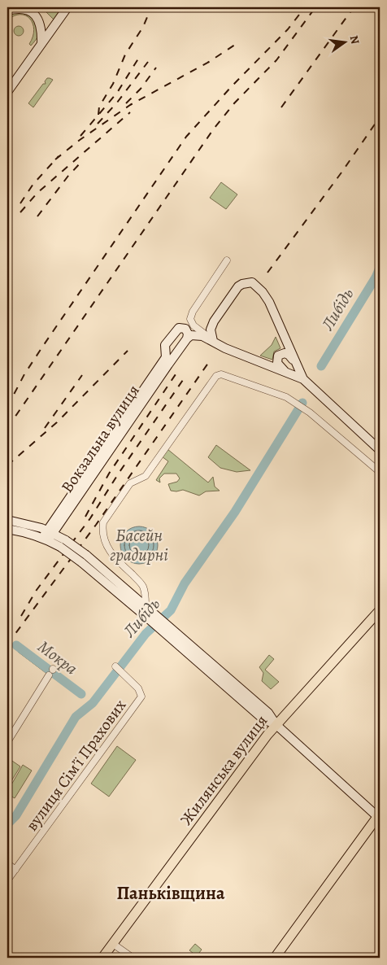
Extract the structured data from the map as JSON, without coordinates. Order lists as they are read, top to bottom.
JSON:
{
  "streets": {
    "main road": ["Вокзальна вулиця", "Жилянська вулиця"],
    "street": ["вулиця Сімʼї Прахових"]
  },
  "districts": ["Паньківщина"],
  "water": ["Либідь", "Басейн градирні", "Мокра"],
  "north": "right"
}
